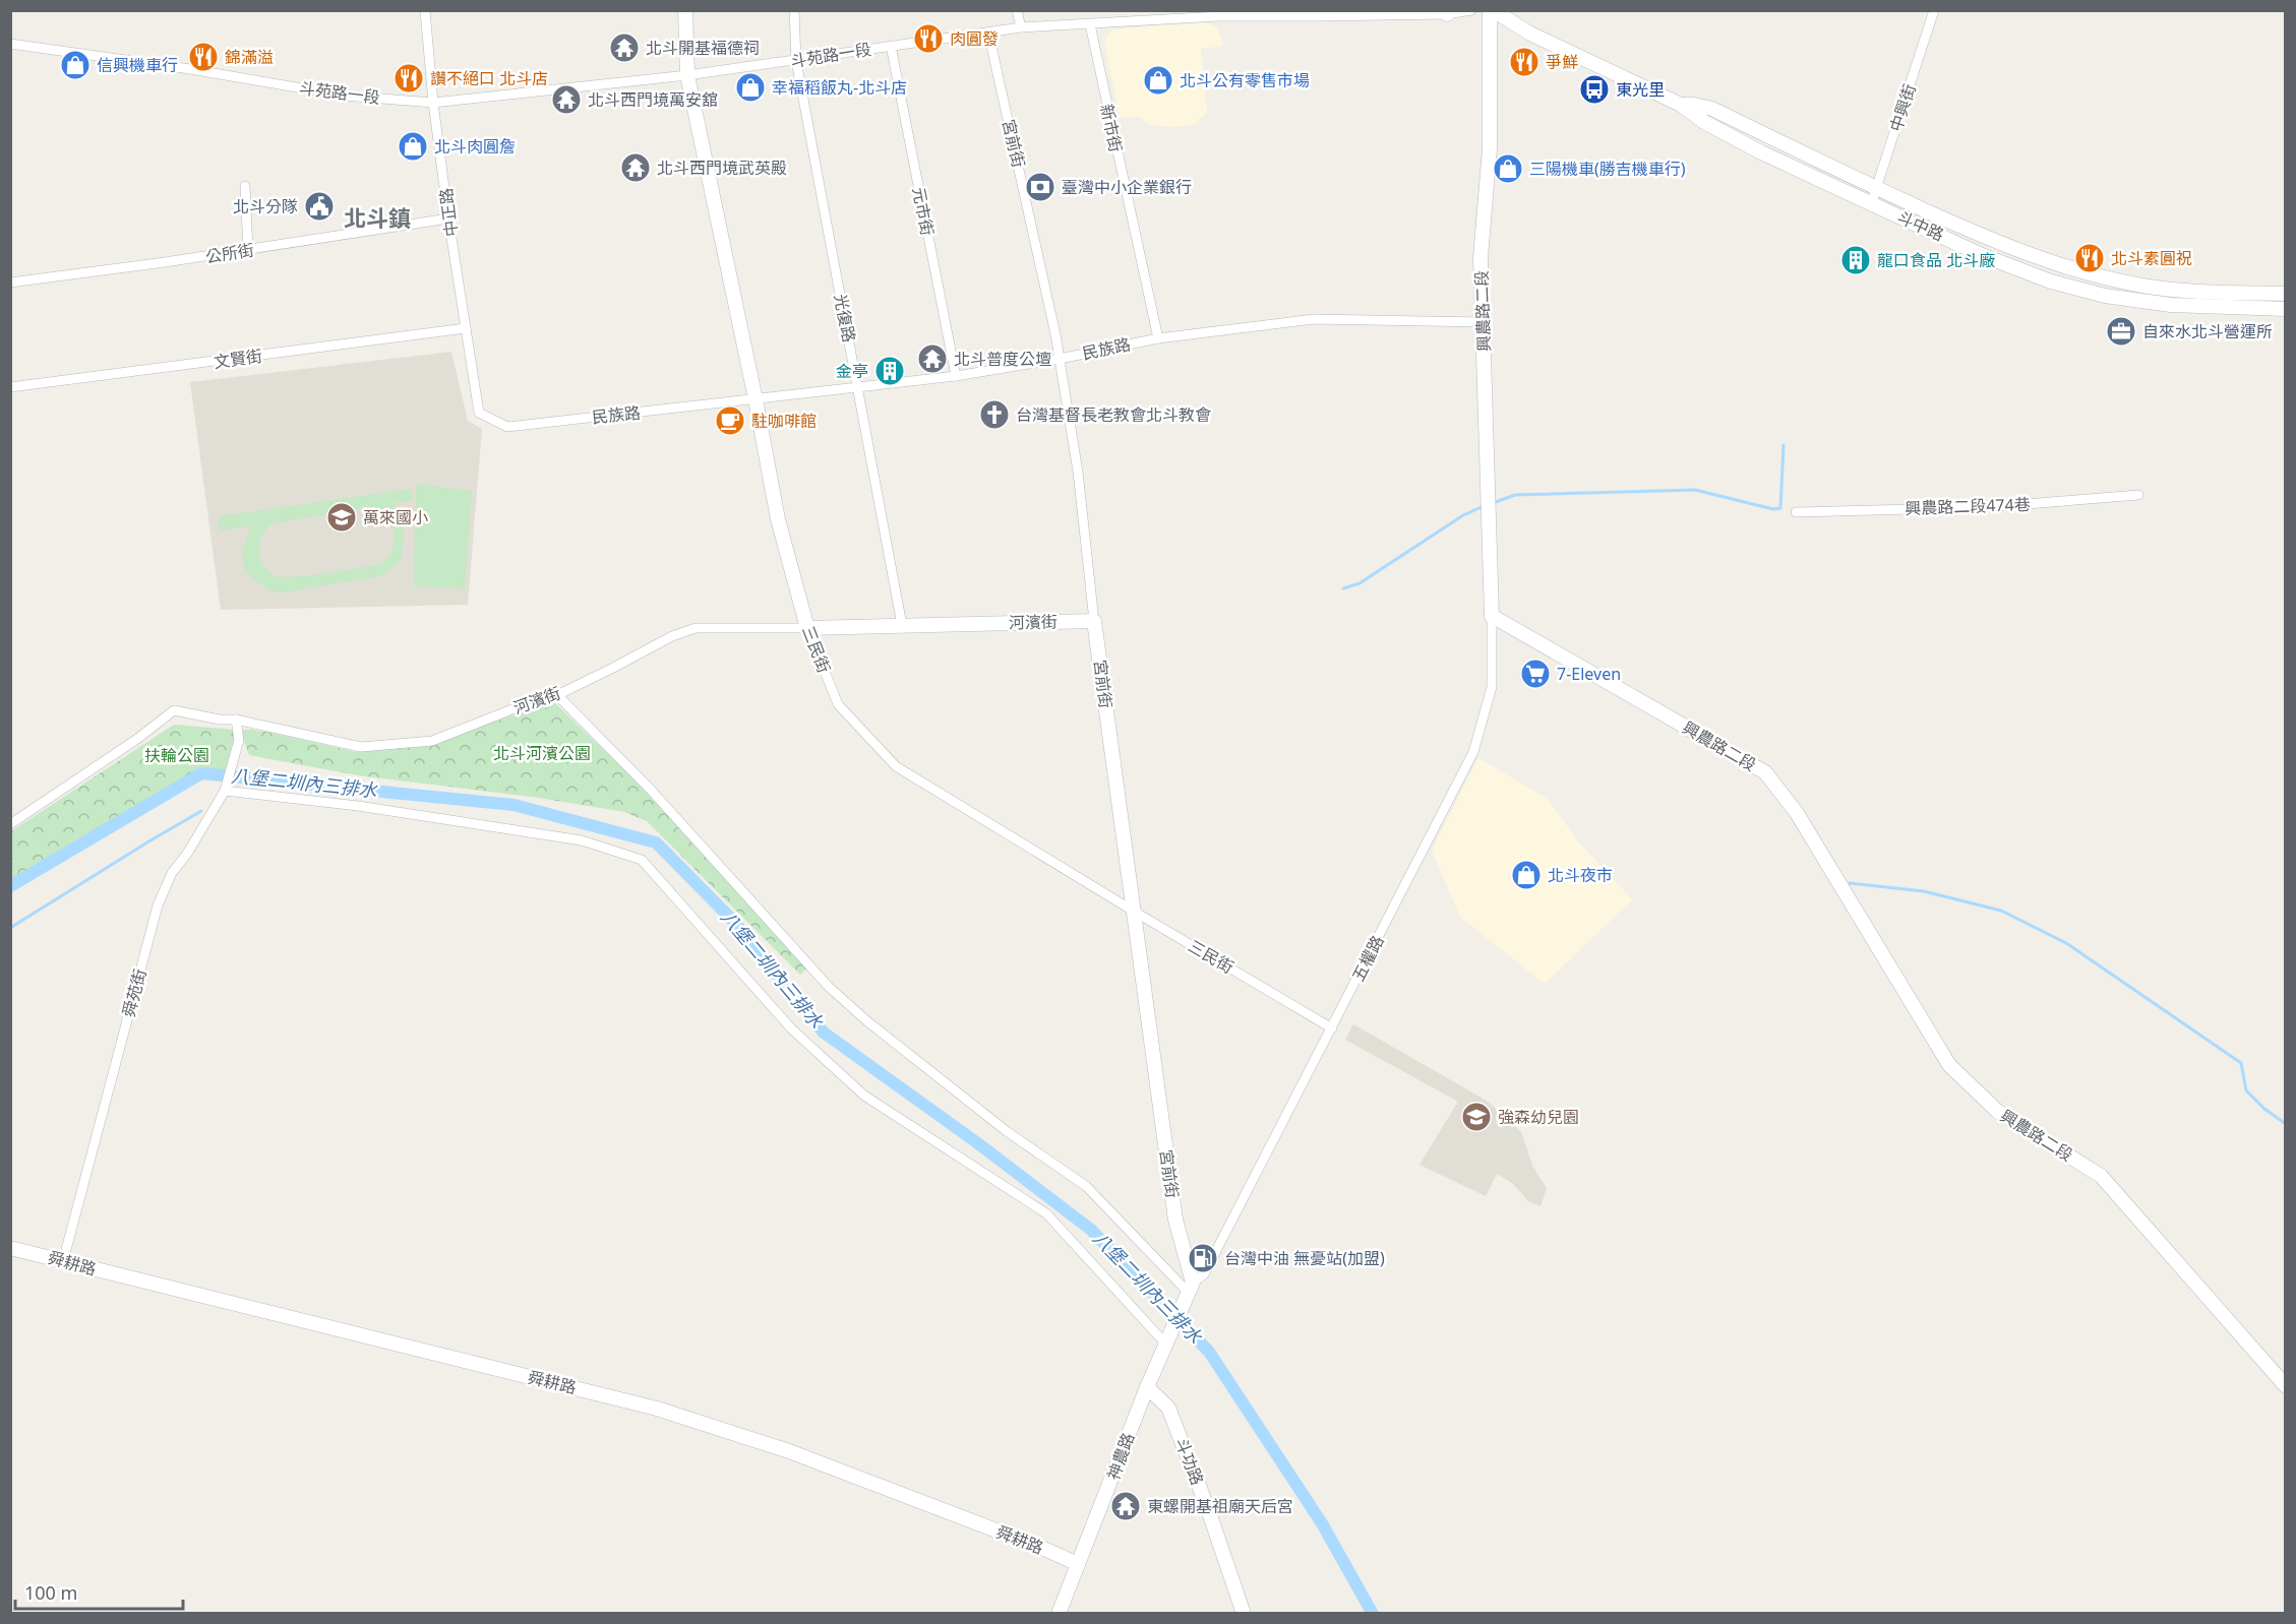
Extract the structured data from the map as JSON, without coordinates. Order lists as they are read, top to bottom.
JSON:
{
  "streets": {
    "street": [
      "斗苑路一段",
      "中興街",
      "新市街",
      "宮前街",
      "元市街",
      "中正路",
      "斗中路",
      "公所街",
      "興農路二段",
      "光復路",
      "民族路",
      "文賢街",
      "興農路二段474巷",
      "河濱街",
      "三民街",
      "五權路",
      "舜苑街",
      "舜耕路",
      "神農路",
      "斗功路"
    ]
  },
  "crossings": [
    ["斗苑路一段", "新市街"],
    ["斗苑路一段", "宮前街"],
    ["斗苑路一段", "元市街"],
    ["斗苑路一段", "中正路"],
    ["斗苑路一段", "光復路"],
    ["斗苑路一段", "三民街"],
    ["中興街", "斗中路"],
    ["新市街", "民族路"],
    ["宮前街", "民族路"],
    ["宮前街", "河濱街"],
    ["宮前街", "三民街"],
    ["宮前街", "五權路"],
    ["元市街", "民族路"],
    ["中正路", "公所街"],
    ["中正路", "民族路"],
    ["中正路", "文賢街"],
    ["斗中路", "興農路二段"],
    ["興農路二段", "民族路"],
    ["興農路二段", "五權路"],
    ["光復路", "民族路"],
    ["光復路", "河濱街"],
    ["民族路", "三民街"],
    ["河濱街", "三民街"],
    ["河濱街", "舜苑街"],
    ["三民街", "五權路"],
    ["舜苑街", "舜耕路"],
    ["舜耕路", "神農路"],
    ["神農路", "斗功路"]
  ],
  "districts": ["北斗鎮"],
  "water": ["八堡二圳內三排水"],
  "parks": ["北斗河濱公園", "扶輪公園"],
  "places": {
    "restaurant": [
      "肉圓發",
      "錦滿溢",
      "爭鮮",
      "讚不絕口 北斗店",
      "北斗素圓祝"
    ],
    "temple": [
      "北斗開基福德祠",
      "北斗西門境萬安舘",
      "北斗西門境武英殿",
      "北斗普度公壇",
      "東螺開基祖廟天后宮"
    ],
    "shop": [
      "信興機車行",
      "北斗公有零售市場",
      "幸福稻飯丸-北斗店",
      "北斗肉圓詹",
      "三陽機車(勝吉機車行)",
      "北斗夜市"
    ],
    "bus stop": ["東光里"],
    "bank": ["臺灣中小企業銀行"],
    "public building": ["北斗分隊"],
    "building": ["龍口食品 北斗廠", "金亭"],
    "office": ["自來水北斗營運所"],
    "church": ["台灣基督長老教會北斗教會"],
    "cafe": ["駐咖啡館"],
    "school or university": ["萬來國小", "強森幼兒園"],
    "supermarket": ["7-Eleven"],
    "fuel station": ["台灣中油 無憂站(加盟)"]
  },
  "scale_bar": "100 m"
}
